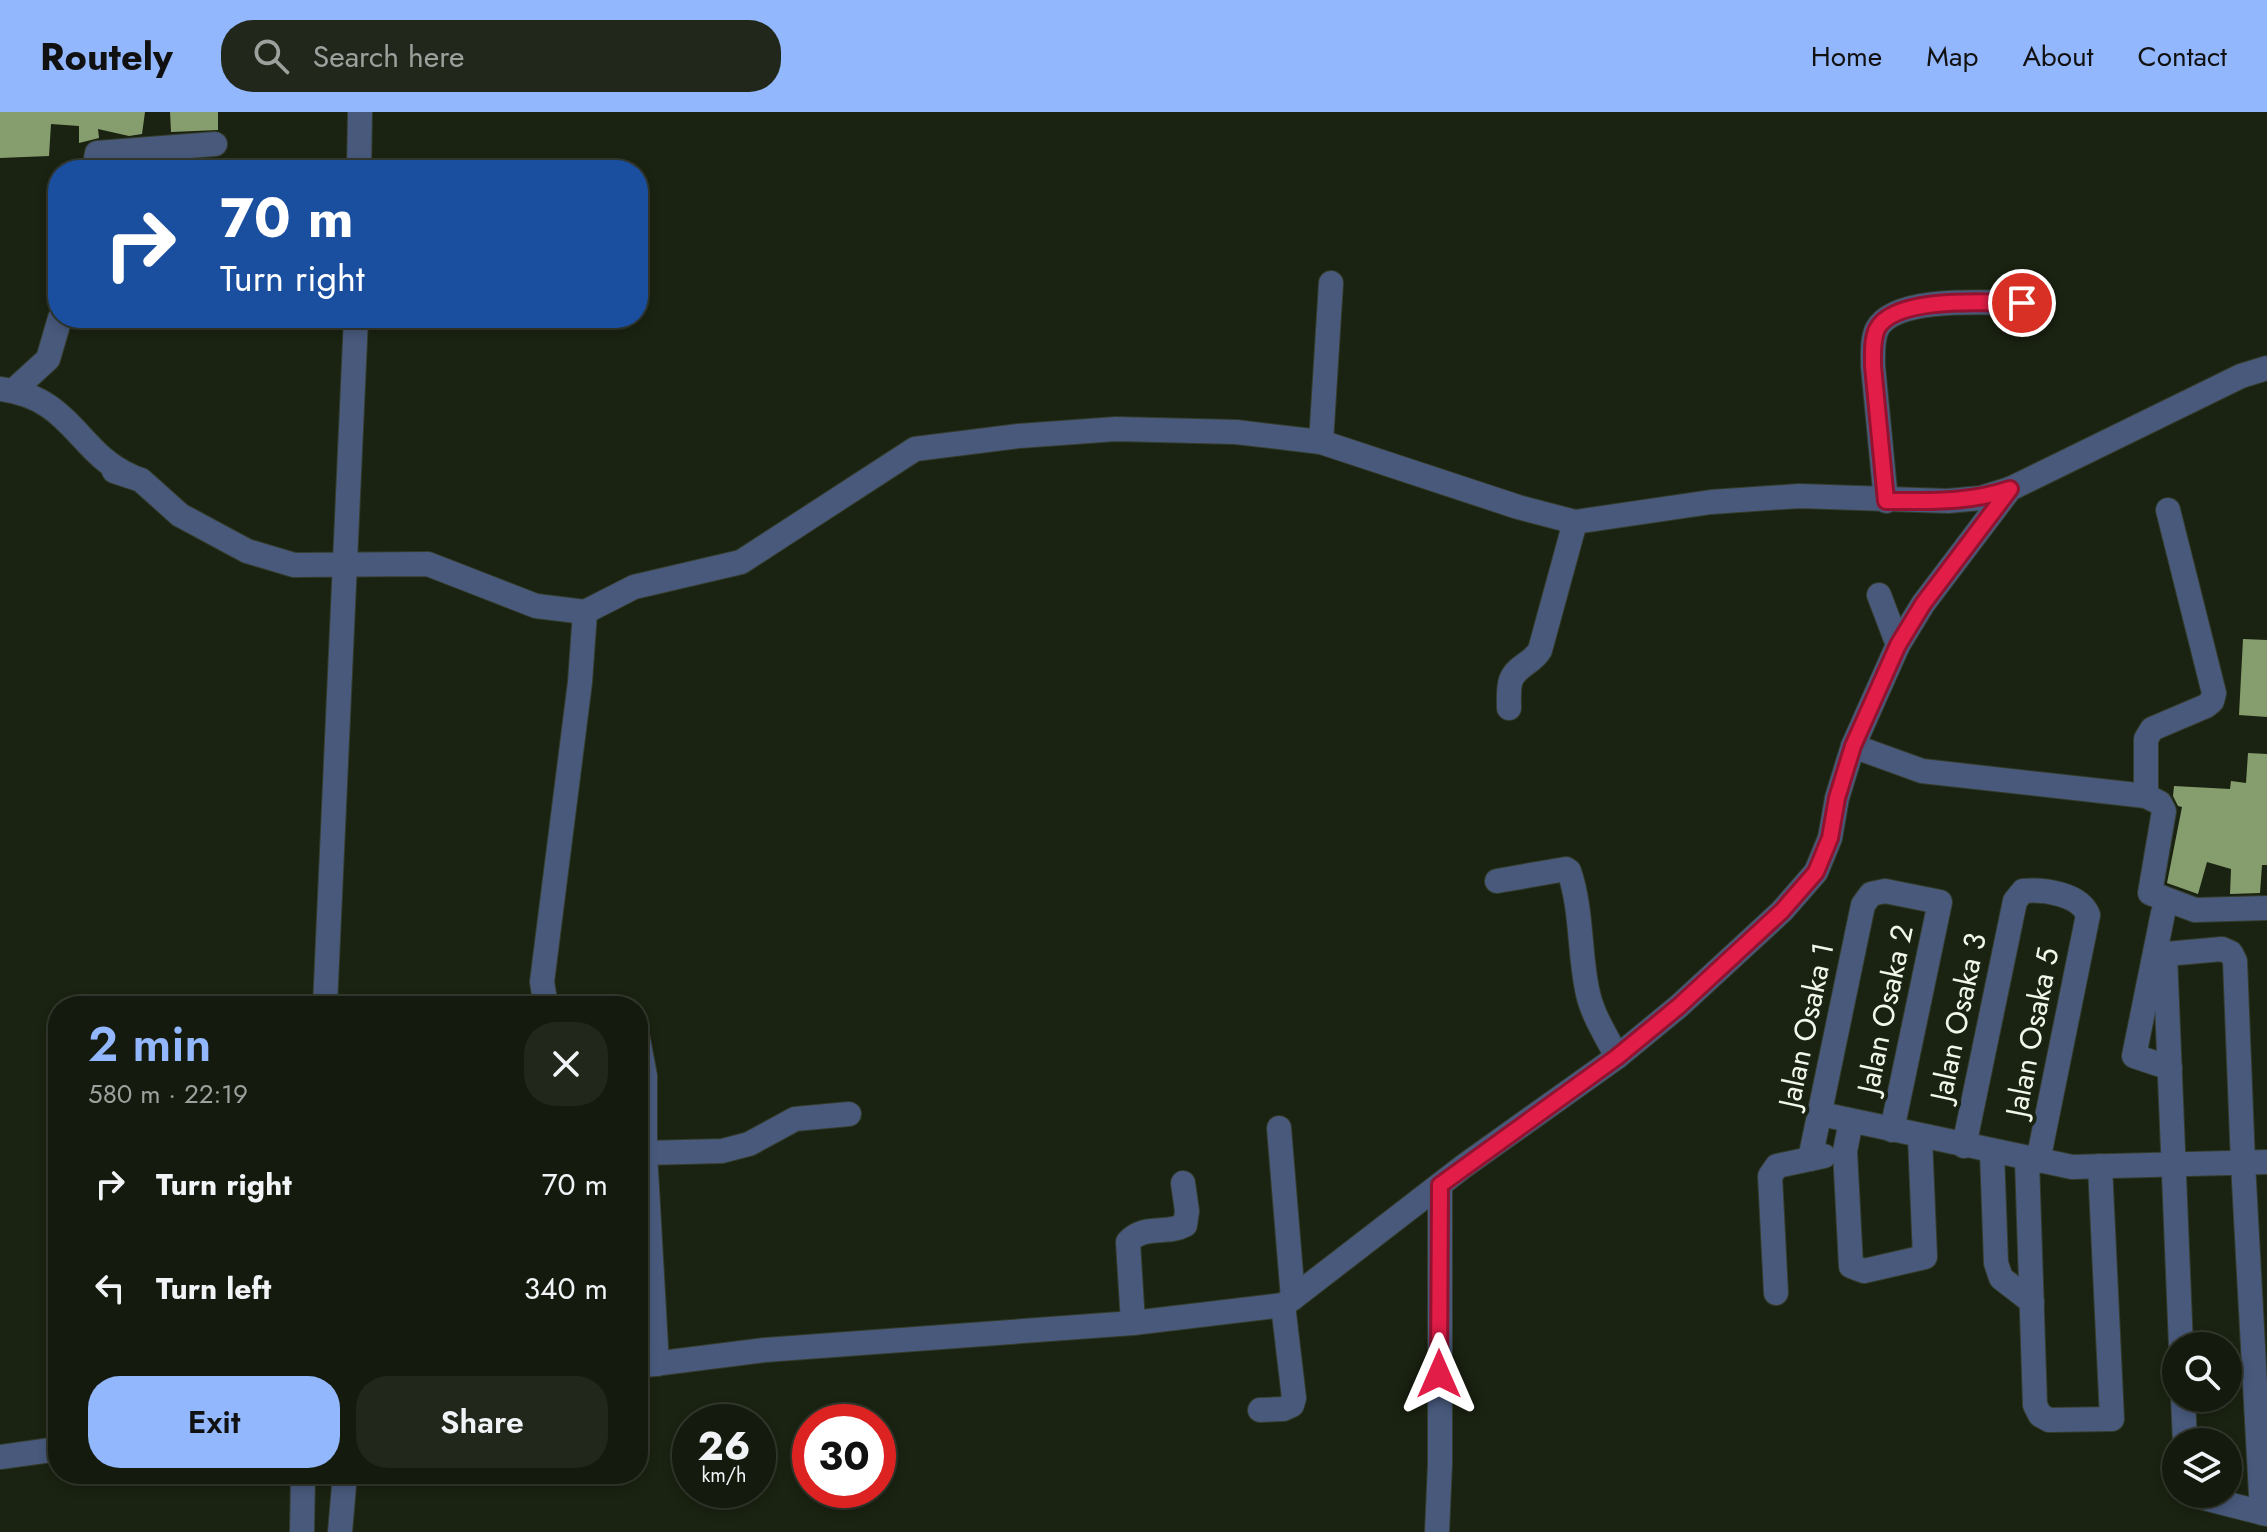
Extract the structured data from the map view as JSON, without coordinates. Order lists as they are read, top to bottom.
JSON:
{
  "streets": {
    "street": [
      "Jalan Osaka 2",
      "Jalan Osaka 3",
      "Jalan Osaka 1",
      "Jalan Osaka 5"
    ]
  },
  "crossings": [
    ["Jalan Osaka 2", "Jalan Osaka 1"],
    ["Jalan Osaka 3", "Jalan Osaka 5"]
  ],
  "page": {
    "header": "Routely",
    "search": "Search here",
    "nav": [
      "Home",
      "Map",
      "About",
      "Contact"
    ],
    "turn": ["70 m", "Turn right"],
    "heading": ["2 min", "580 m · 22:19"],
    "list": [
      {
        "name": "Turn right",
        "value": "70 m"
      },
      {
        "name": "Turn left",
        "value": "340 m"
      }
    ],
    "buttons": ["Exit", "Share"],
    "speed": "26 km/h",
    "limit": "30"
  }
}
